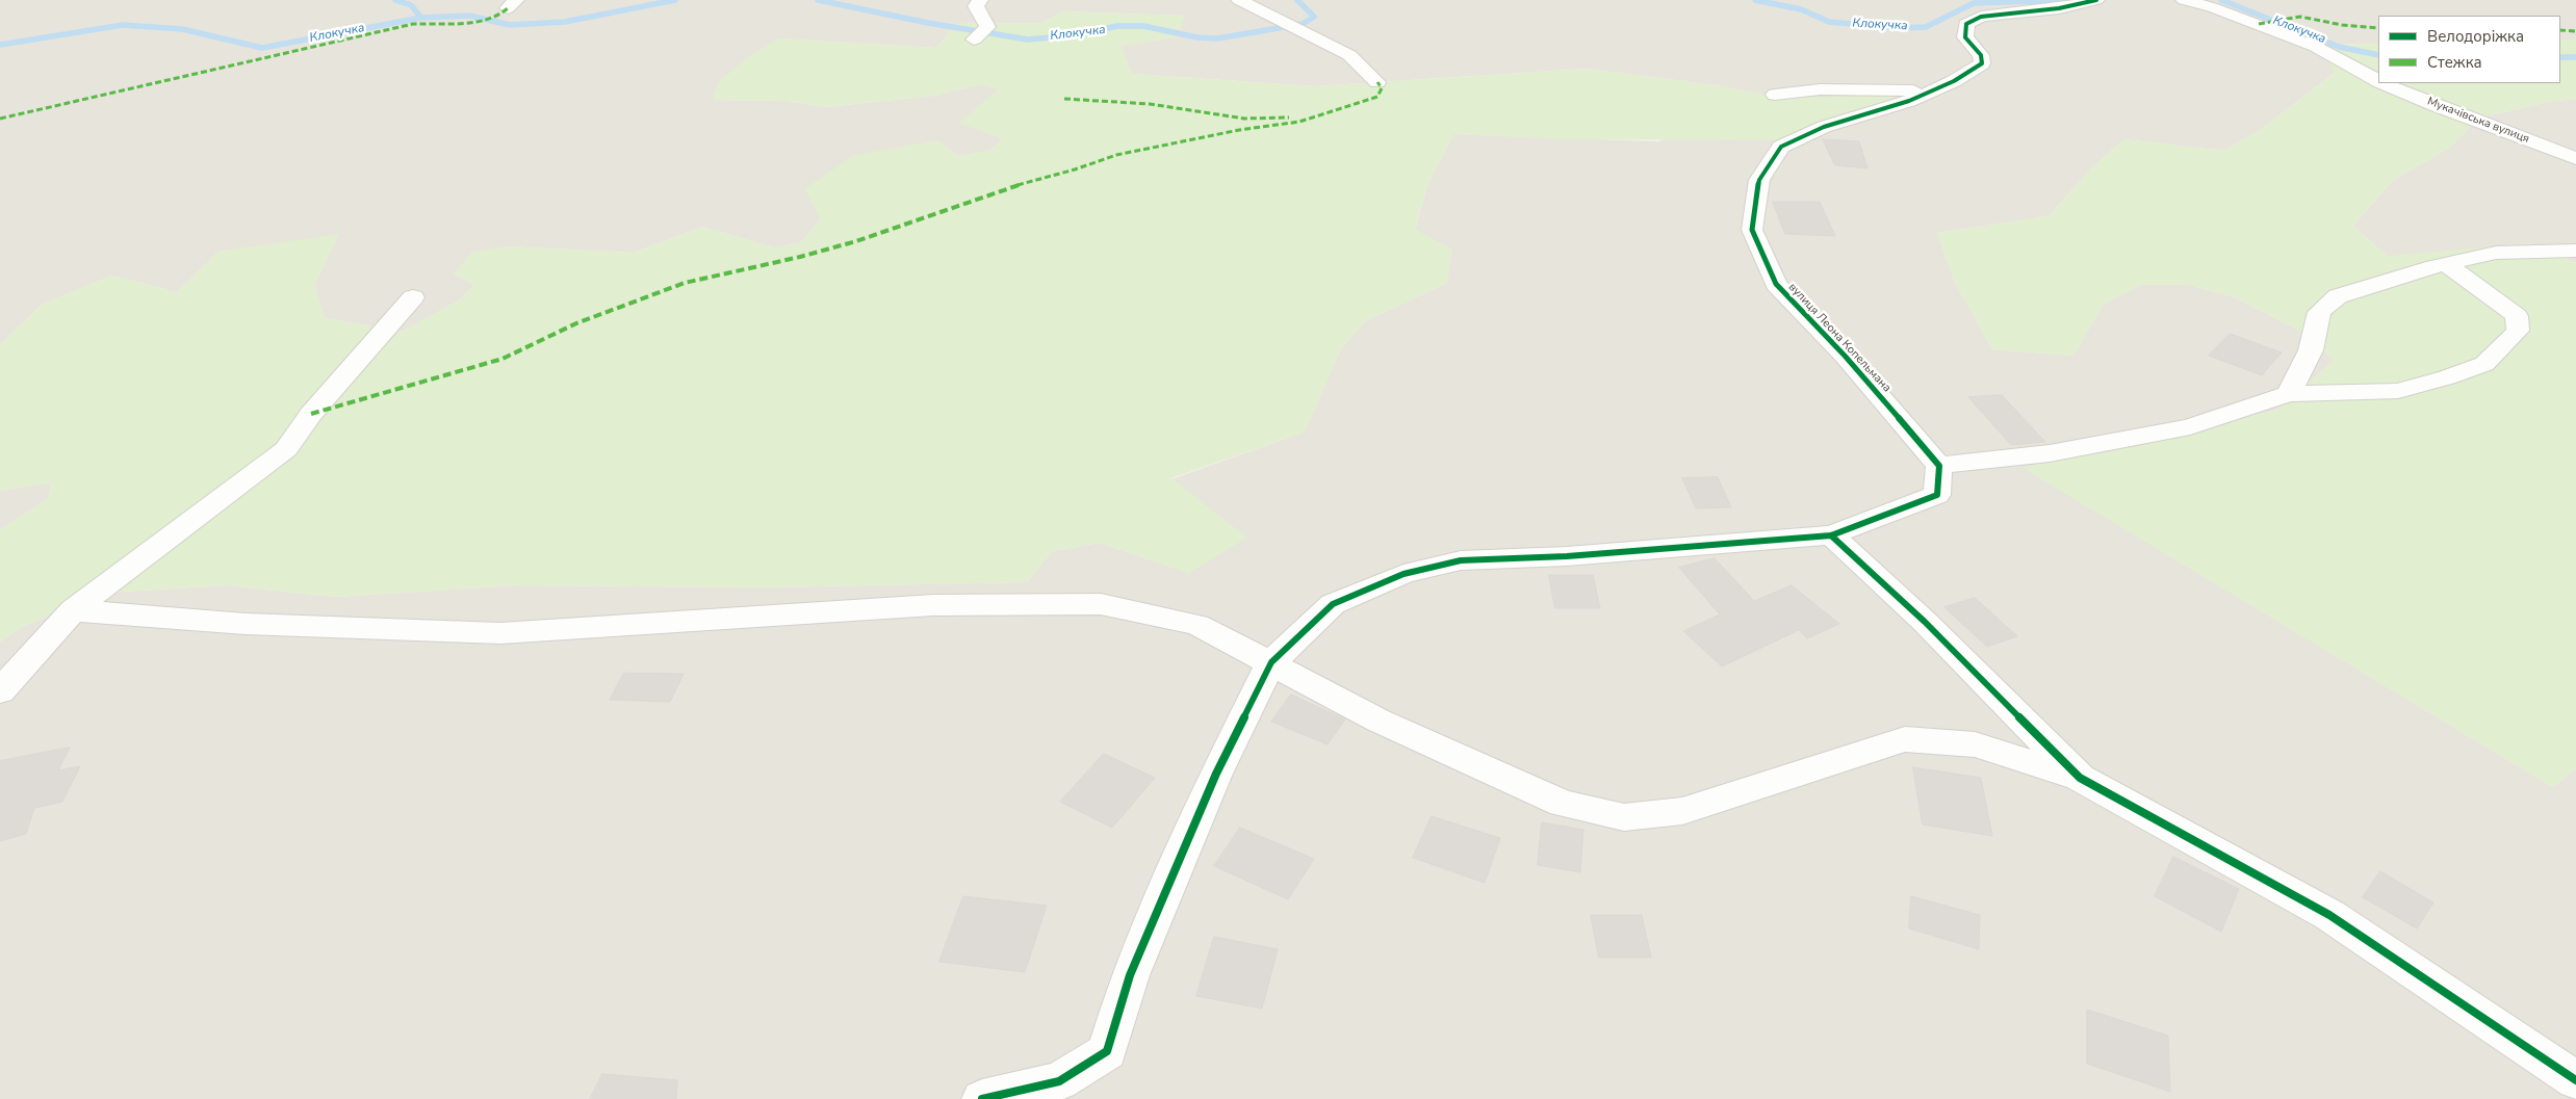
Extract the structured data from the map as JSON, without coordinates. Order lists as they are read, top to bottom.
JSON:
{
  "streets": {
    "street": ["Мукачівська вулиця", "вулиця Леона Копельмана"]
  },
  "water": ["Клокучка"],
  "legend": ["Велодоріжка", "Стежка"]
}
